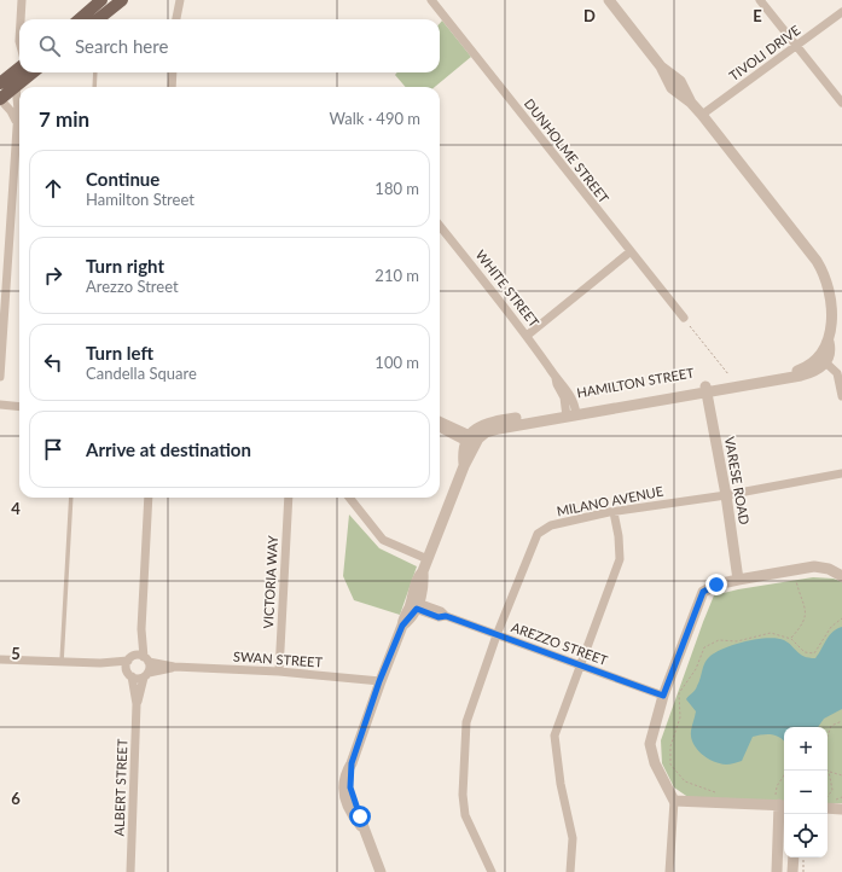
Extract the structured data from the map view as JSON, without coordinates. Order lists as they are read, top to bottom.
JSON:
{
  "streets": {
    "street": [
      "TIVOLI DRIVE",
      "DUNHOLME STREET",
      "WHITE STREET",
      "HAMILTON STREET",
      "VARESE ROAD",
      "MILANO AVENUE",
      "VICTORIA WAY",
      "AREZZO STREET",
      "SWAN STREET",
      "ALBERT STREET"
    ]
  },
  "crossings": [
    ["TIVOLI DRIVE", "HAMILTON STREET"],
    ["WHITE STREET", "HAMILTON STREET"],
    ["HAMILTON STREET", "VARESE ROAD"],
    ["VARESE ROAD", "MILANO AVENUE"],
    ["MILANO AVENUE", "AREZZO STREET"],
    ["VICTORIA WAY", "SWAN STREET"],
    ["SWAN STREET", "ALBERT STREET"]
  ],
  "page": {
    "search": "Search here",
    "heading": ["7 min", "Walk · 490 m"],
    "list": [
      ["Continue", "Hamilton Street", "180 m"],
      ["Turn right", "Arezzo Street", "210 m"],
      ["Turn left", "Candella Square", "100 m"],
      "Arrive at destination"
    ],
    "map_buttons": ["+", "−"]
  },
  "grid": {
    "columns": ["D", "E"],
    "rows": ["4", "5", "6"]
  }
}
